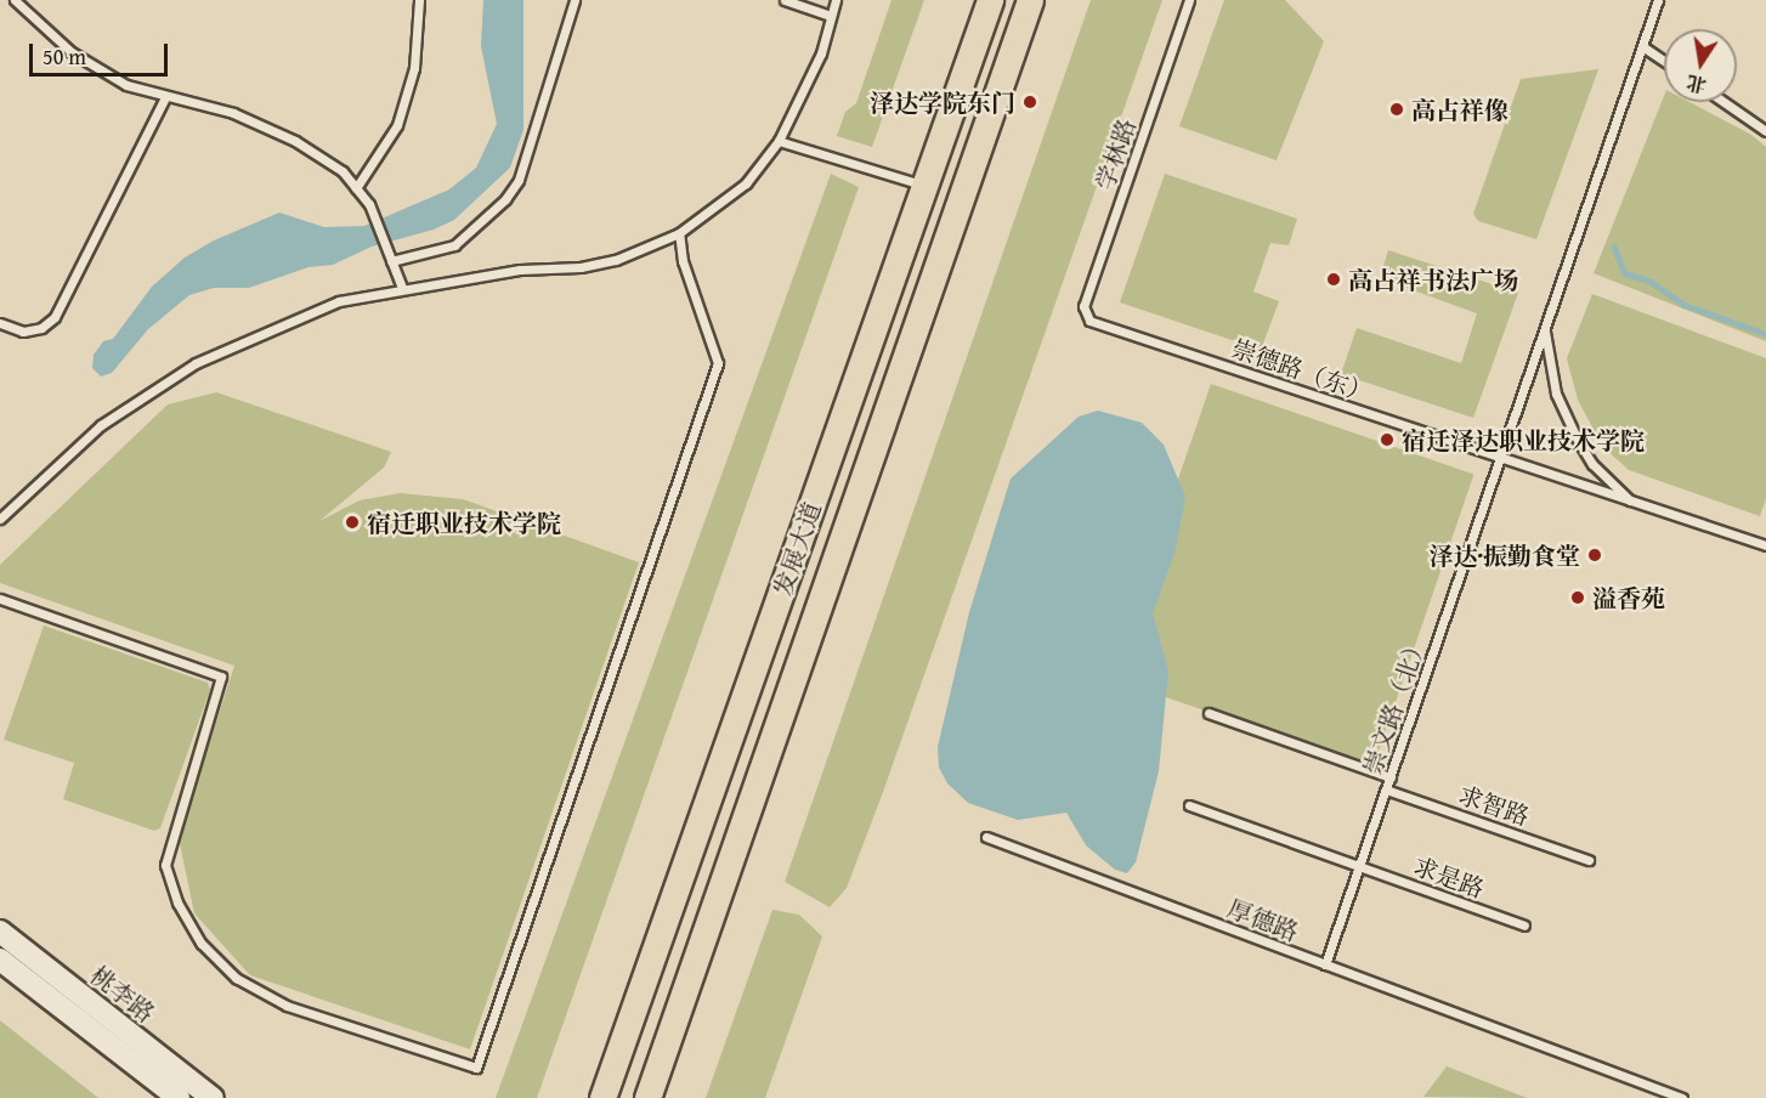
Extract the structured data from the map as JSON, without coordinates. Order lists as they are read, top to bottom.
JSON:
{
  "streets": {
    "main road": ["发展大道", "桃李路"],
    "lane": [
      "学林路",
      "崇德路（东）",
      "崇文路（北）",
      "求智路",
      "求是路",
      "厚德路"
    ]
  },
  "crossings": [
    ["学林路", "崇德路（东）"],
    ["崇德路（东）", "崇文路（北）"],
    ["崇文路（北）", "求智路"],
    ["崇文路（北）", "求是路"],
    ["崇文路（北）", "厚德路"]
  ],
  "places": [
    "泽达学院东门",
    "高占祥像",
    "高占祥书法广场",
    "宿迁泽达职业技术学院",
    "宿迁职业技术学院",
    "泽达·振勤食堂",
    "溢香苑"
  ],
  "scale_bar": "50 m",
  "north": "bottom"
}
